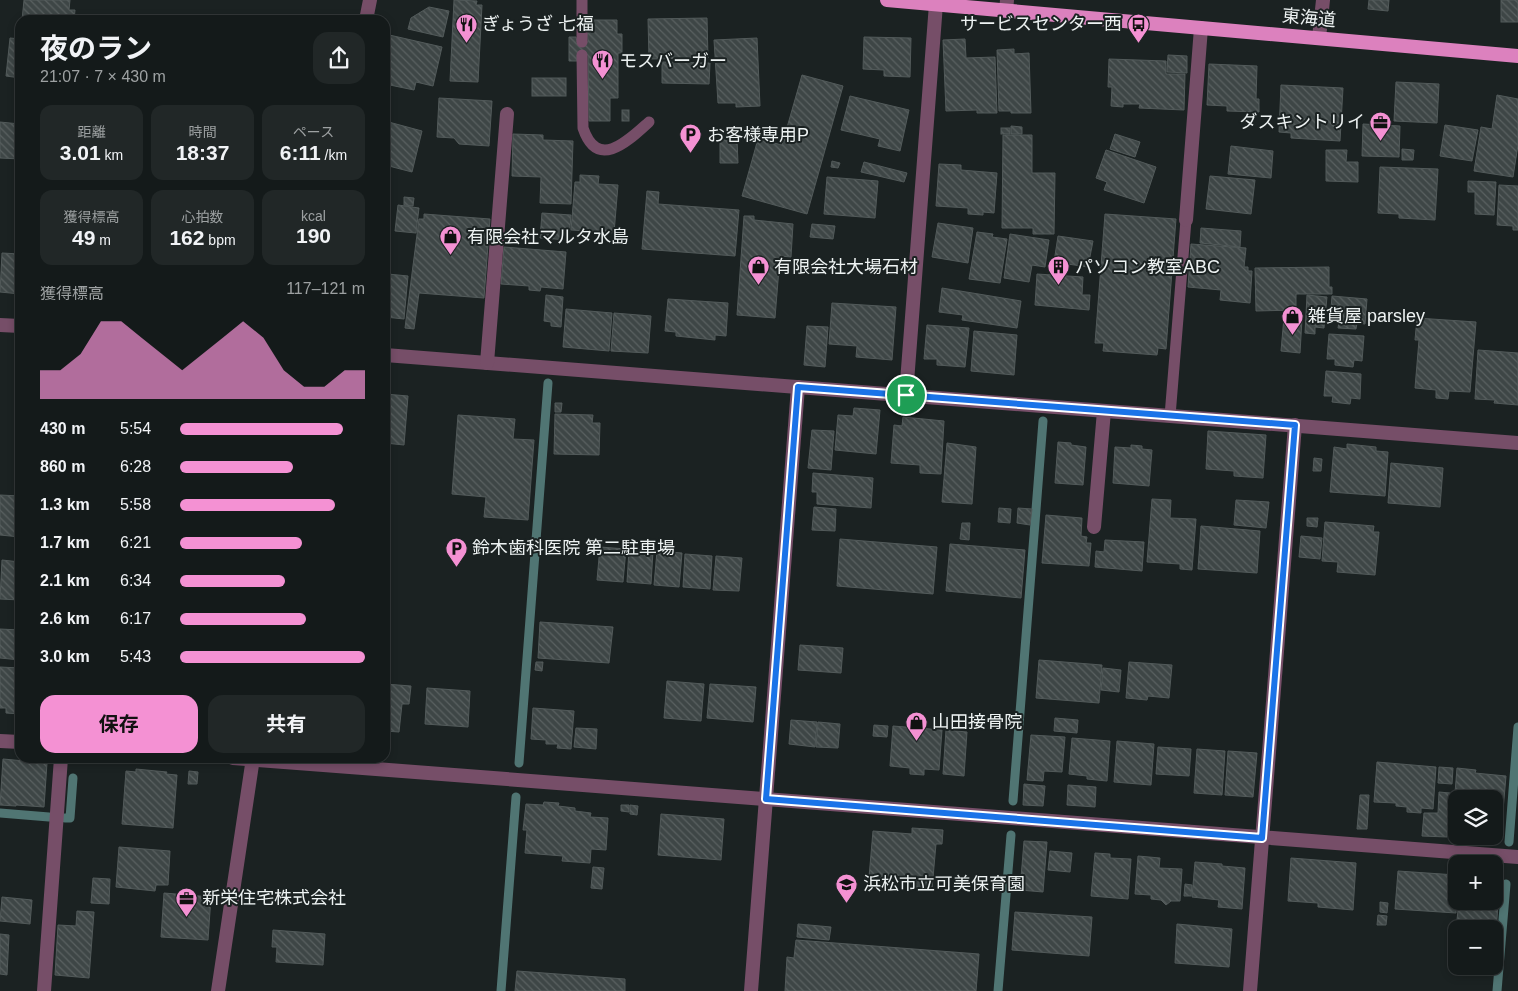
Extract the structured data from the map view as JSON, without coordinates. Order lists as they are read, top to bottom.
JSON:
{
  "streets": {
    "highway": ["東海道"]
  },
  "places": {
    "restaurant": ["ぎょうざ 七福", "モスバーガー"],
    "bus stop": ["サービスセンター西"],
    "office": ["ダスキントリイ", "新栄住宅株式会社"],
    "parking": ["お客様専用P", "鈴木歯科医院 第二駐車場"],
    "shop": [
      "有限会社マルタ水島",
      "有限会社大場石材",
      "雑貨屋 parsley",
      "山田接骨院"
    ],
    "building": ["パソコン教室ABC"],
    "school or university": ["浜松市立可美保育園"]
  },
  "page": {
    "heading": ["夜のラン", "21:07 · 7 × 430 m"],
    "stats": [
      ["距離", "3.01 km"],
      ["時間", "18:37"],
      ["ペース", "6:11 /km"],
      ["獲得標高", "49 m"],
      ["心拍数", "162 bpm"],
      ["kcal", "190"]
    ],
    "chart": ["獲得標高", "117–121 m"],
    "list": [
      {
        "name": "430 m",
        "note": "5:54"
      },
      {
        "name": "860 m",
        "note": "6:28"
      },
      {
        "name": "1.3 km",
        "note": "5:58"
      },
      {
        "name": "1.7 km",
        "note": "6:21"
      },
      {
        "name": "2.1 km",
        "note": "6:34"
      },
      {
        "name": "2.6 km",
        "note": "6:17"
      },
      {
        "name": "3.0 km",
        "note": "5:43"
      }
    ],
    "buttons": ["保存", "共有"],
    "map_buttons": ["+", "−"]
  }
}
